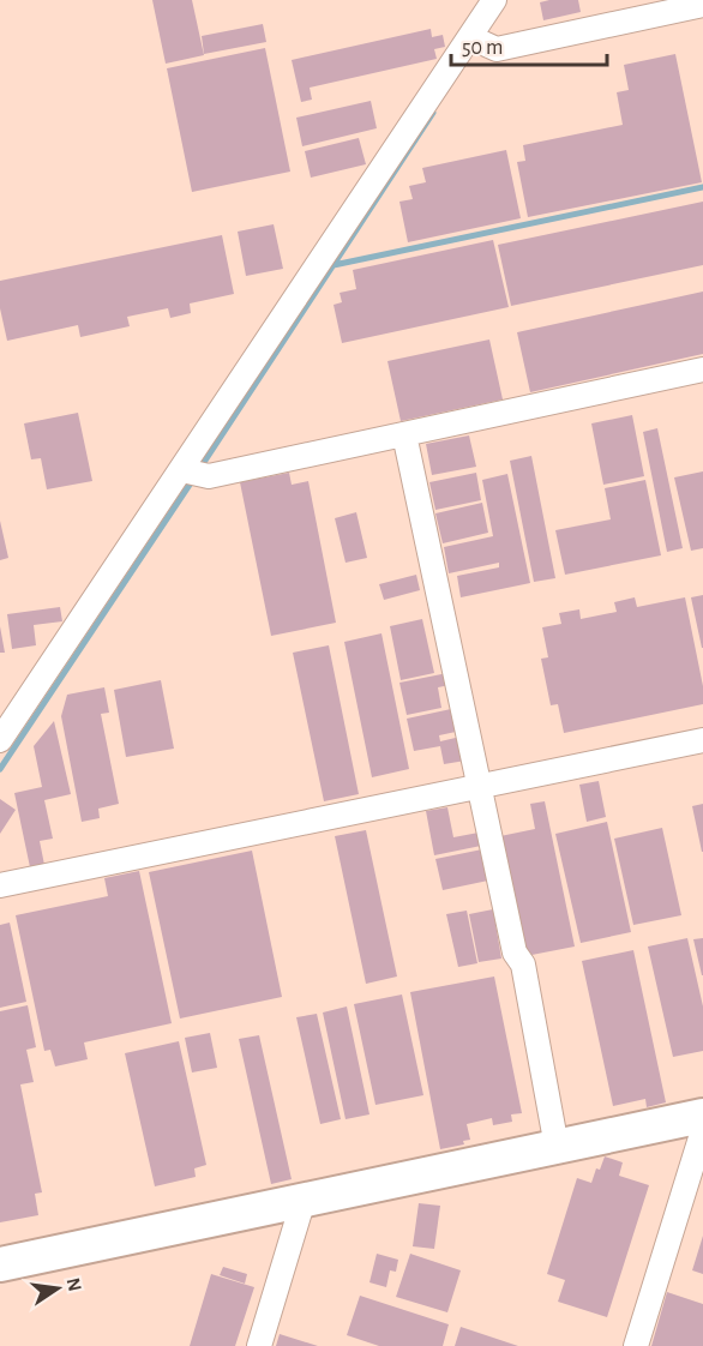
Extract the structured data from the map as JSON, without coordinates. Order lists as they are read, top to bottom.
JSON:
{
  "scale_bar": "50 m",
  "north": "right"
}
